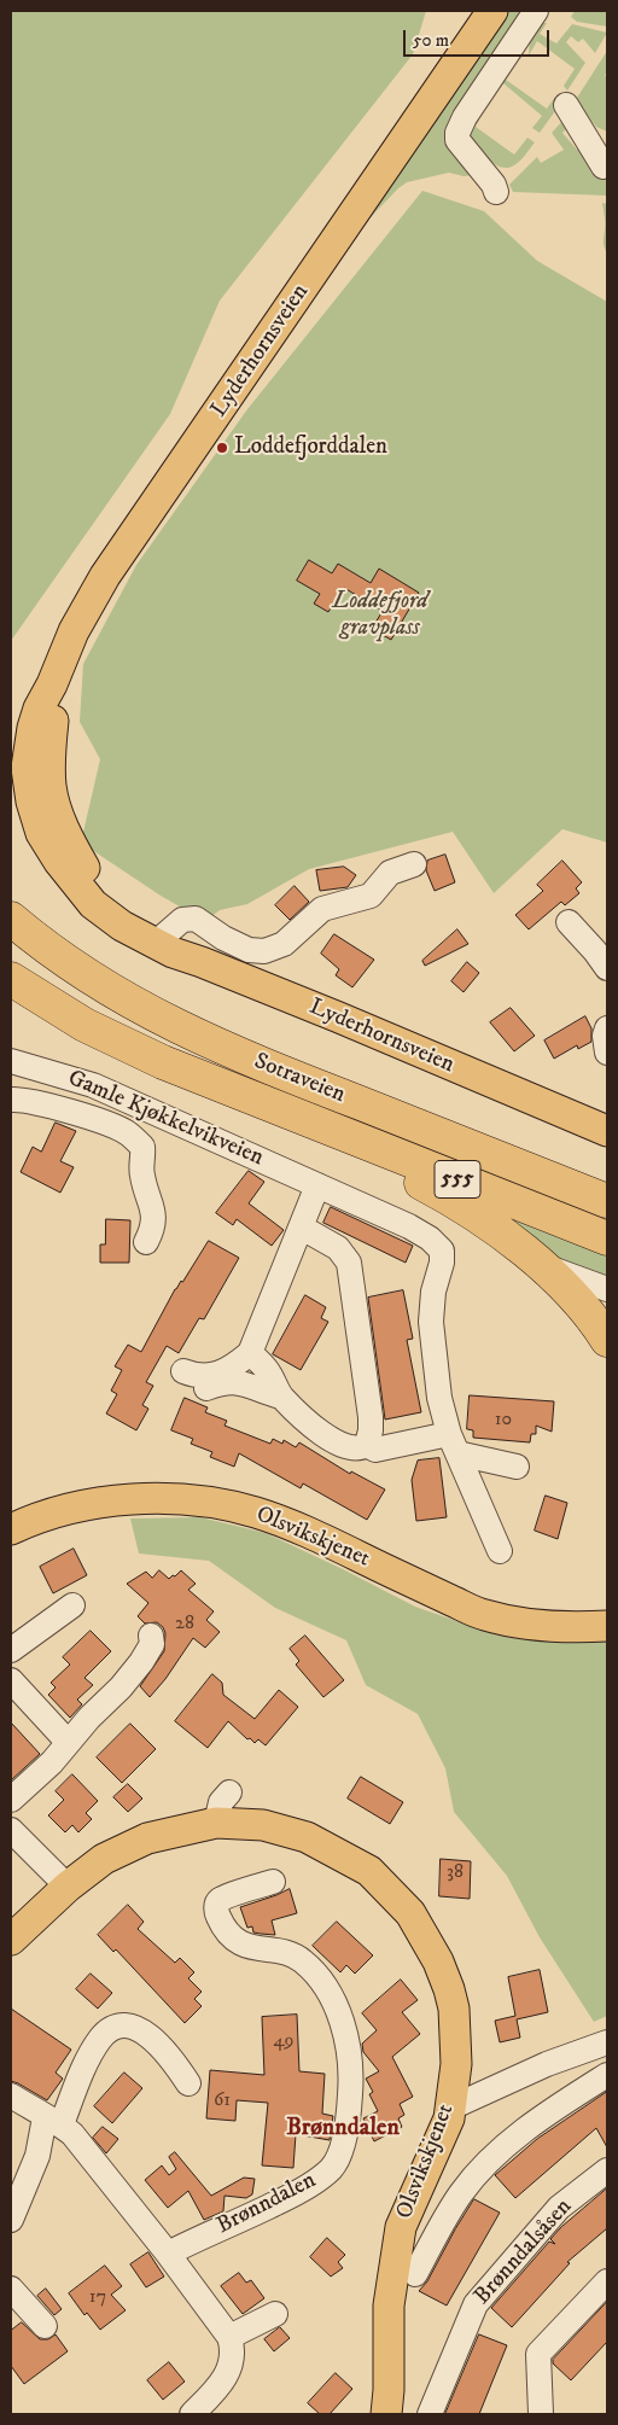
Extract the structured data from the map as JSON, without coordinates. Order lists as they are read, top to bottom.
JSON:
{
  "streets": {
    "highway": ["Sotraveien", "555"],
    "main road": ["Lyderhornsveien", "Olsvikskjenet"],
    "street": ["Gamle Kjøkkelvikveien", "Brønndalen", "Brønndalsåsen"]
  },
  "crossings": [
    ["Sotraveien", "555"]
  ],
  "districts": ["Brønndalen"],
  "parks": ["Loddefjord gravplass"],
  "places": ["Loddefjorddalen"],
  "house_numbers": [
    "10",
    "28",
    "38",
    "49",
    "61",
    "17"
  ],
  "scale_bar": "50 m"
}
